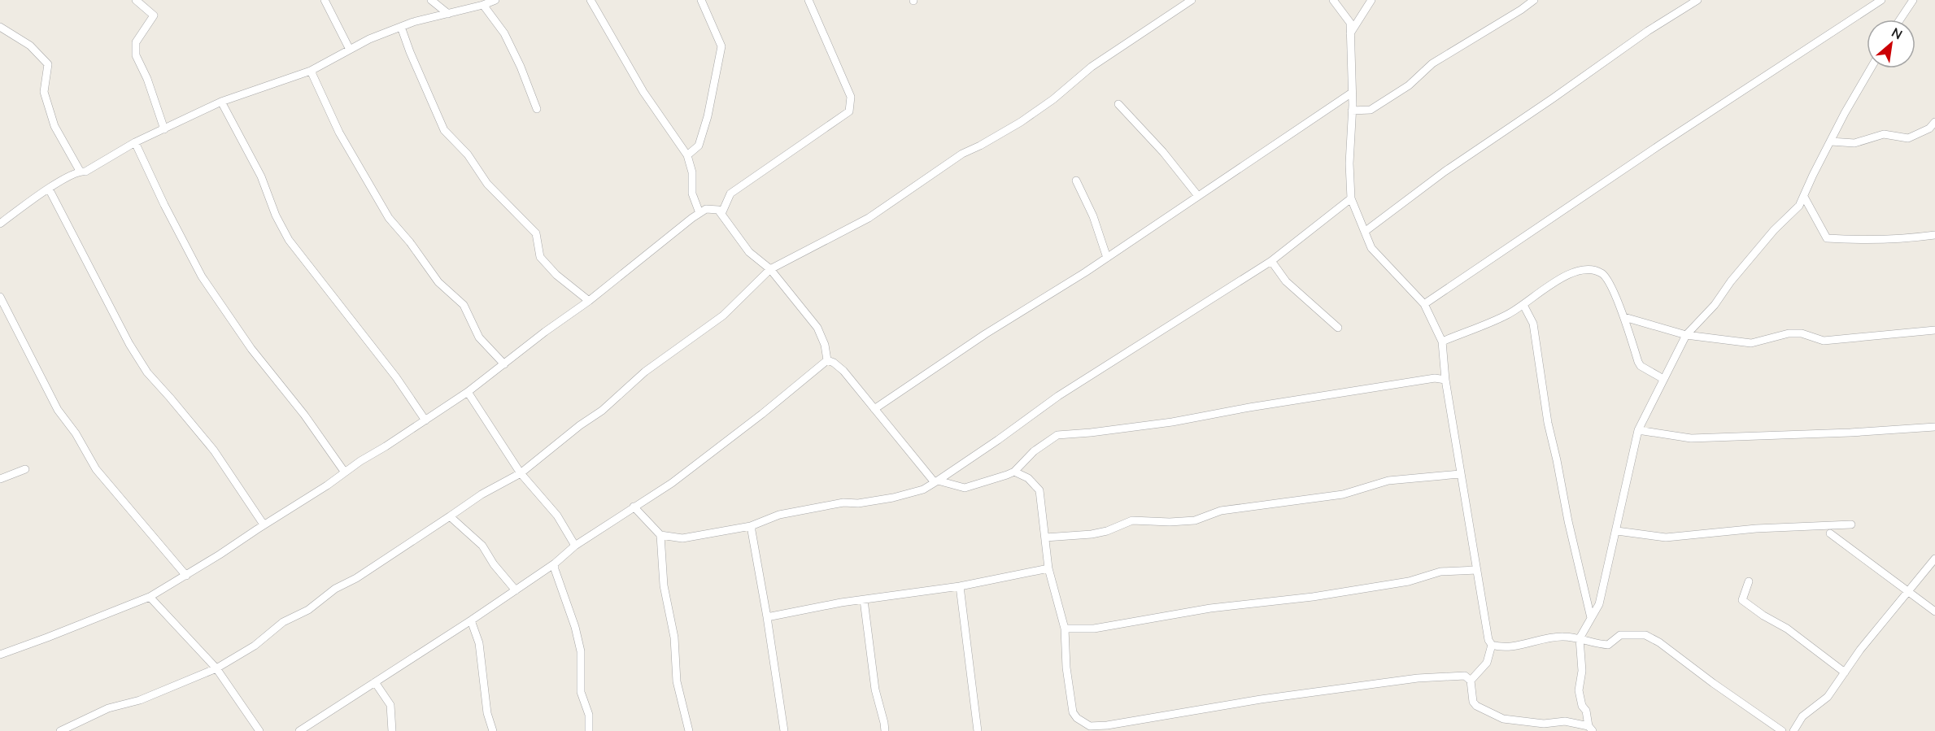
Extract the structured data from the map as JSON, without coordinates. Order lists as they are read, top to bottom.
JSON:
{
  "north": "top right"
}
